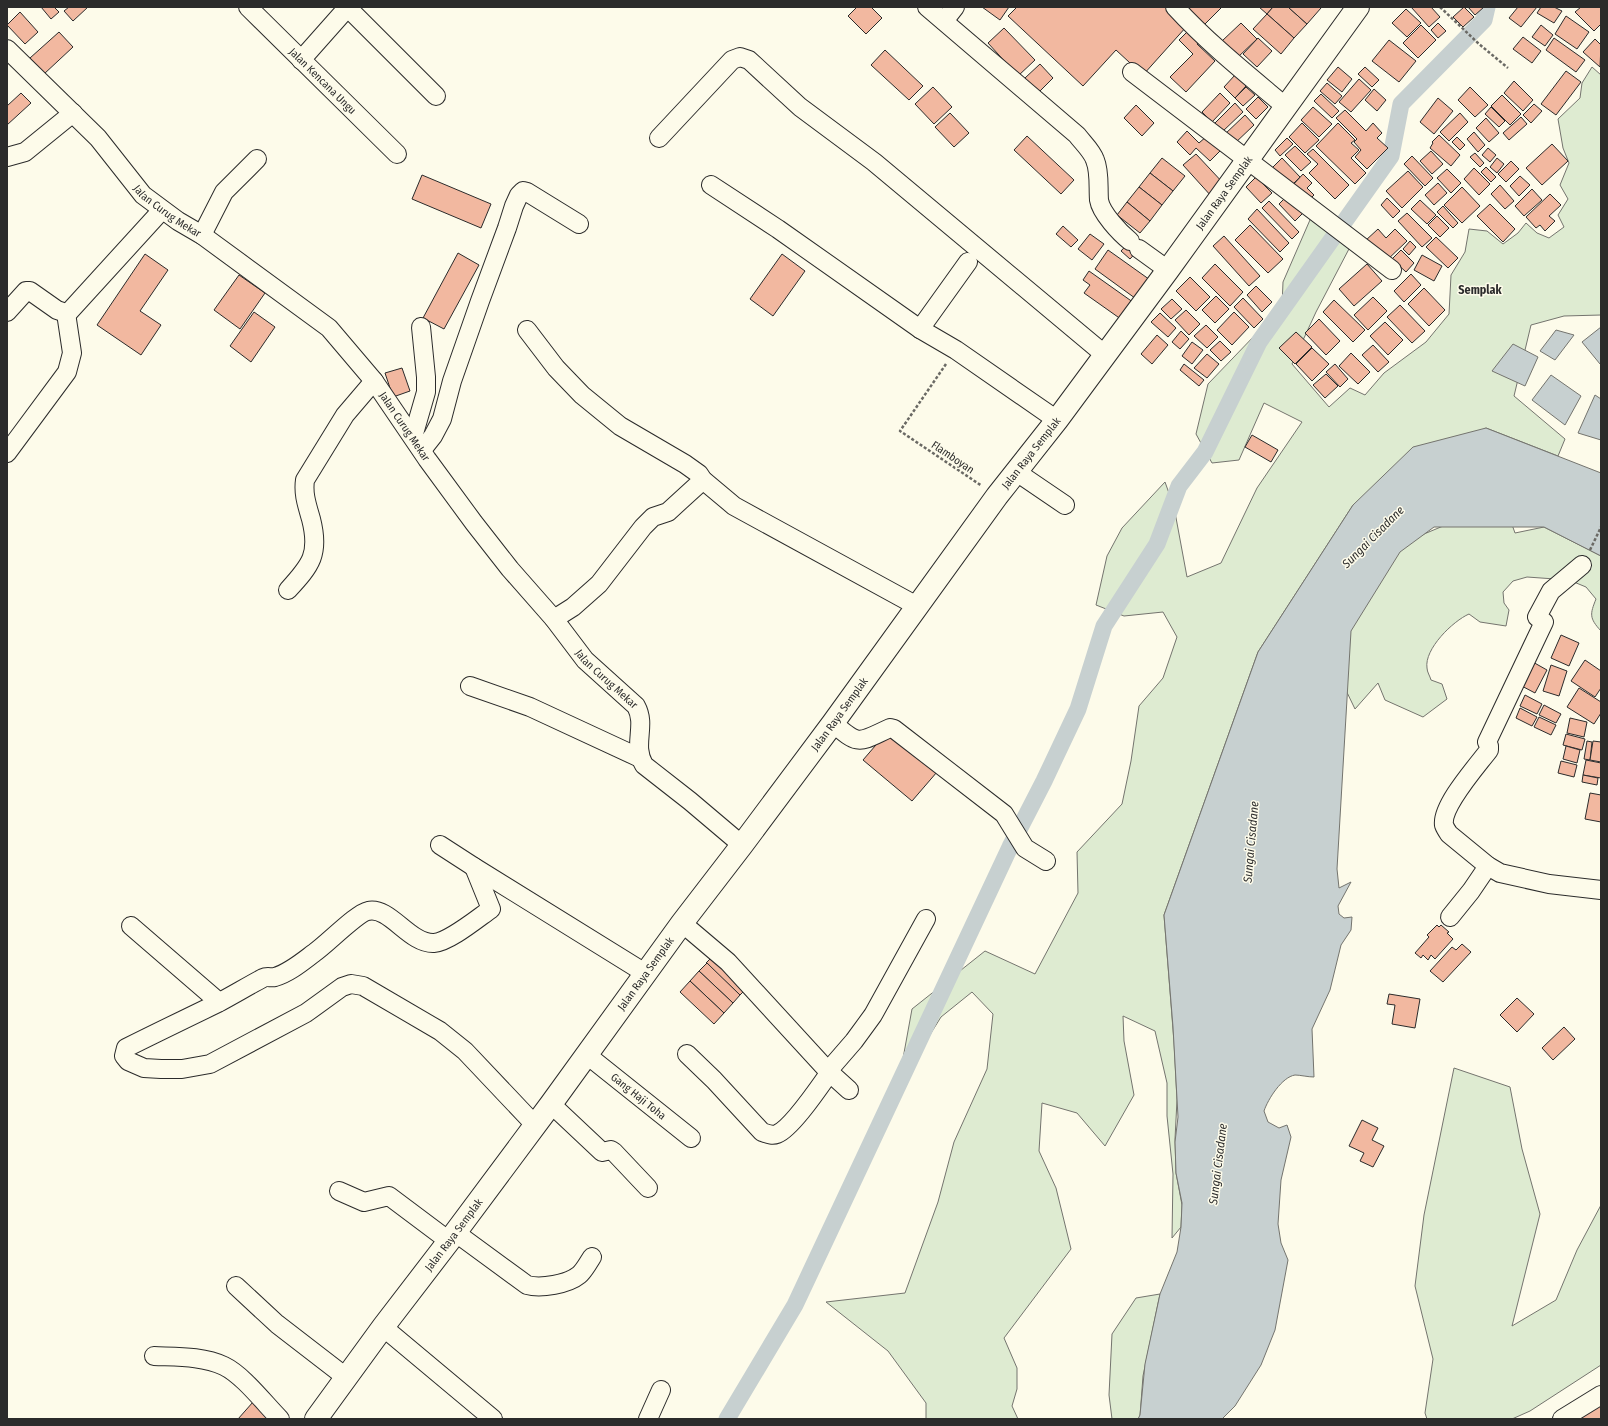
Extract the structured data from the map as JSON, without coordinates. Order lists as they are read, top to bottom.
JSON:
{
  "streets": {
    "main road": ["Jalan Raya Semplak"],
    "street": ["Jalan Kencana Ungu", "Jalan Curug Mekar", "Gang Haji Toha"],
    "path": ["Flamboyan"]
  },
  "crossings": [
    ["Jalan Raya Semplak", "Flamboyan"],
    ["Jalan Raya Semplak", "Gang Haji Toha"]
  ],
  "districts": ["Semplak"],
  "water": ["Sungai Cisadane"]
}
